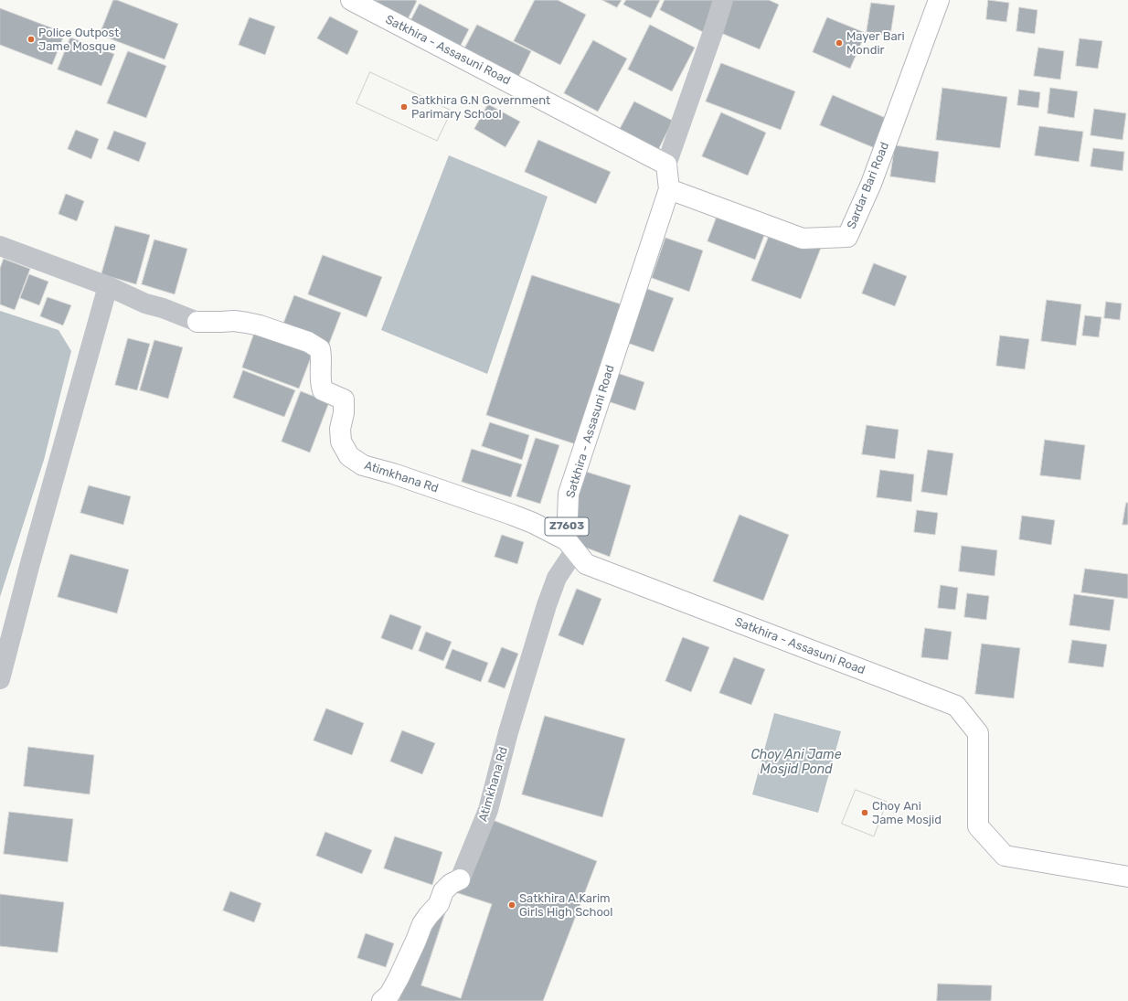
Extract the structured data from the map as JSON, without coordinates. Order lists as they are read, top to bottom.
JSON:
{
  "streets": {
    "main road": [
      "Satkhira - Assasuni Road",
      "Sardar Bari Road",
      "Atimkhana Rd",
      "Z7603"
    ]
  },
  "crossings": [
    ["Satkhira - Assasuni Road", "Sardar Bari Road"],
    ["Satkhira - Assasuni Road", "Atimkhana Rd"]
  ],
  "water": ["Choy Ani Jame Mosjid Pond"],
  "places": [
    "Police Outpost Jame Mosque",
    "Mayer Bari Mondir",
    "Satkhira G.N Government Parimary School",
    "Choy Ani Jame Mosjid",
    "Satkhira A.Karim Girls High School"
  ]
}
